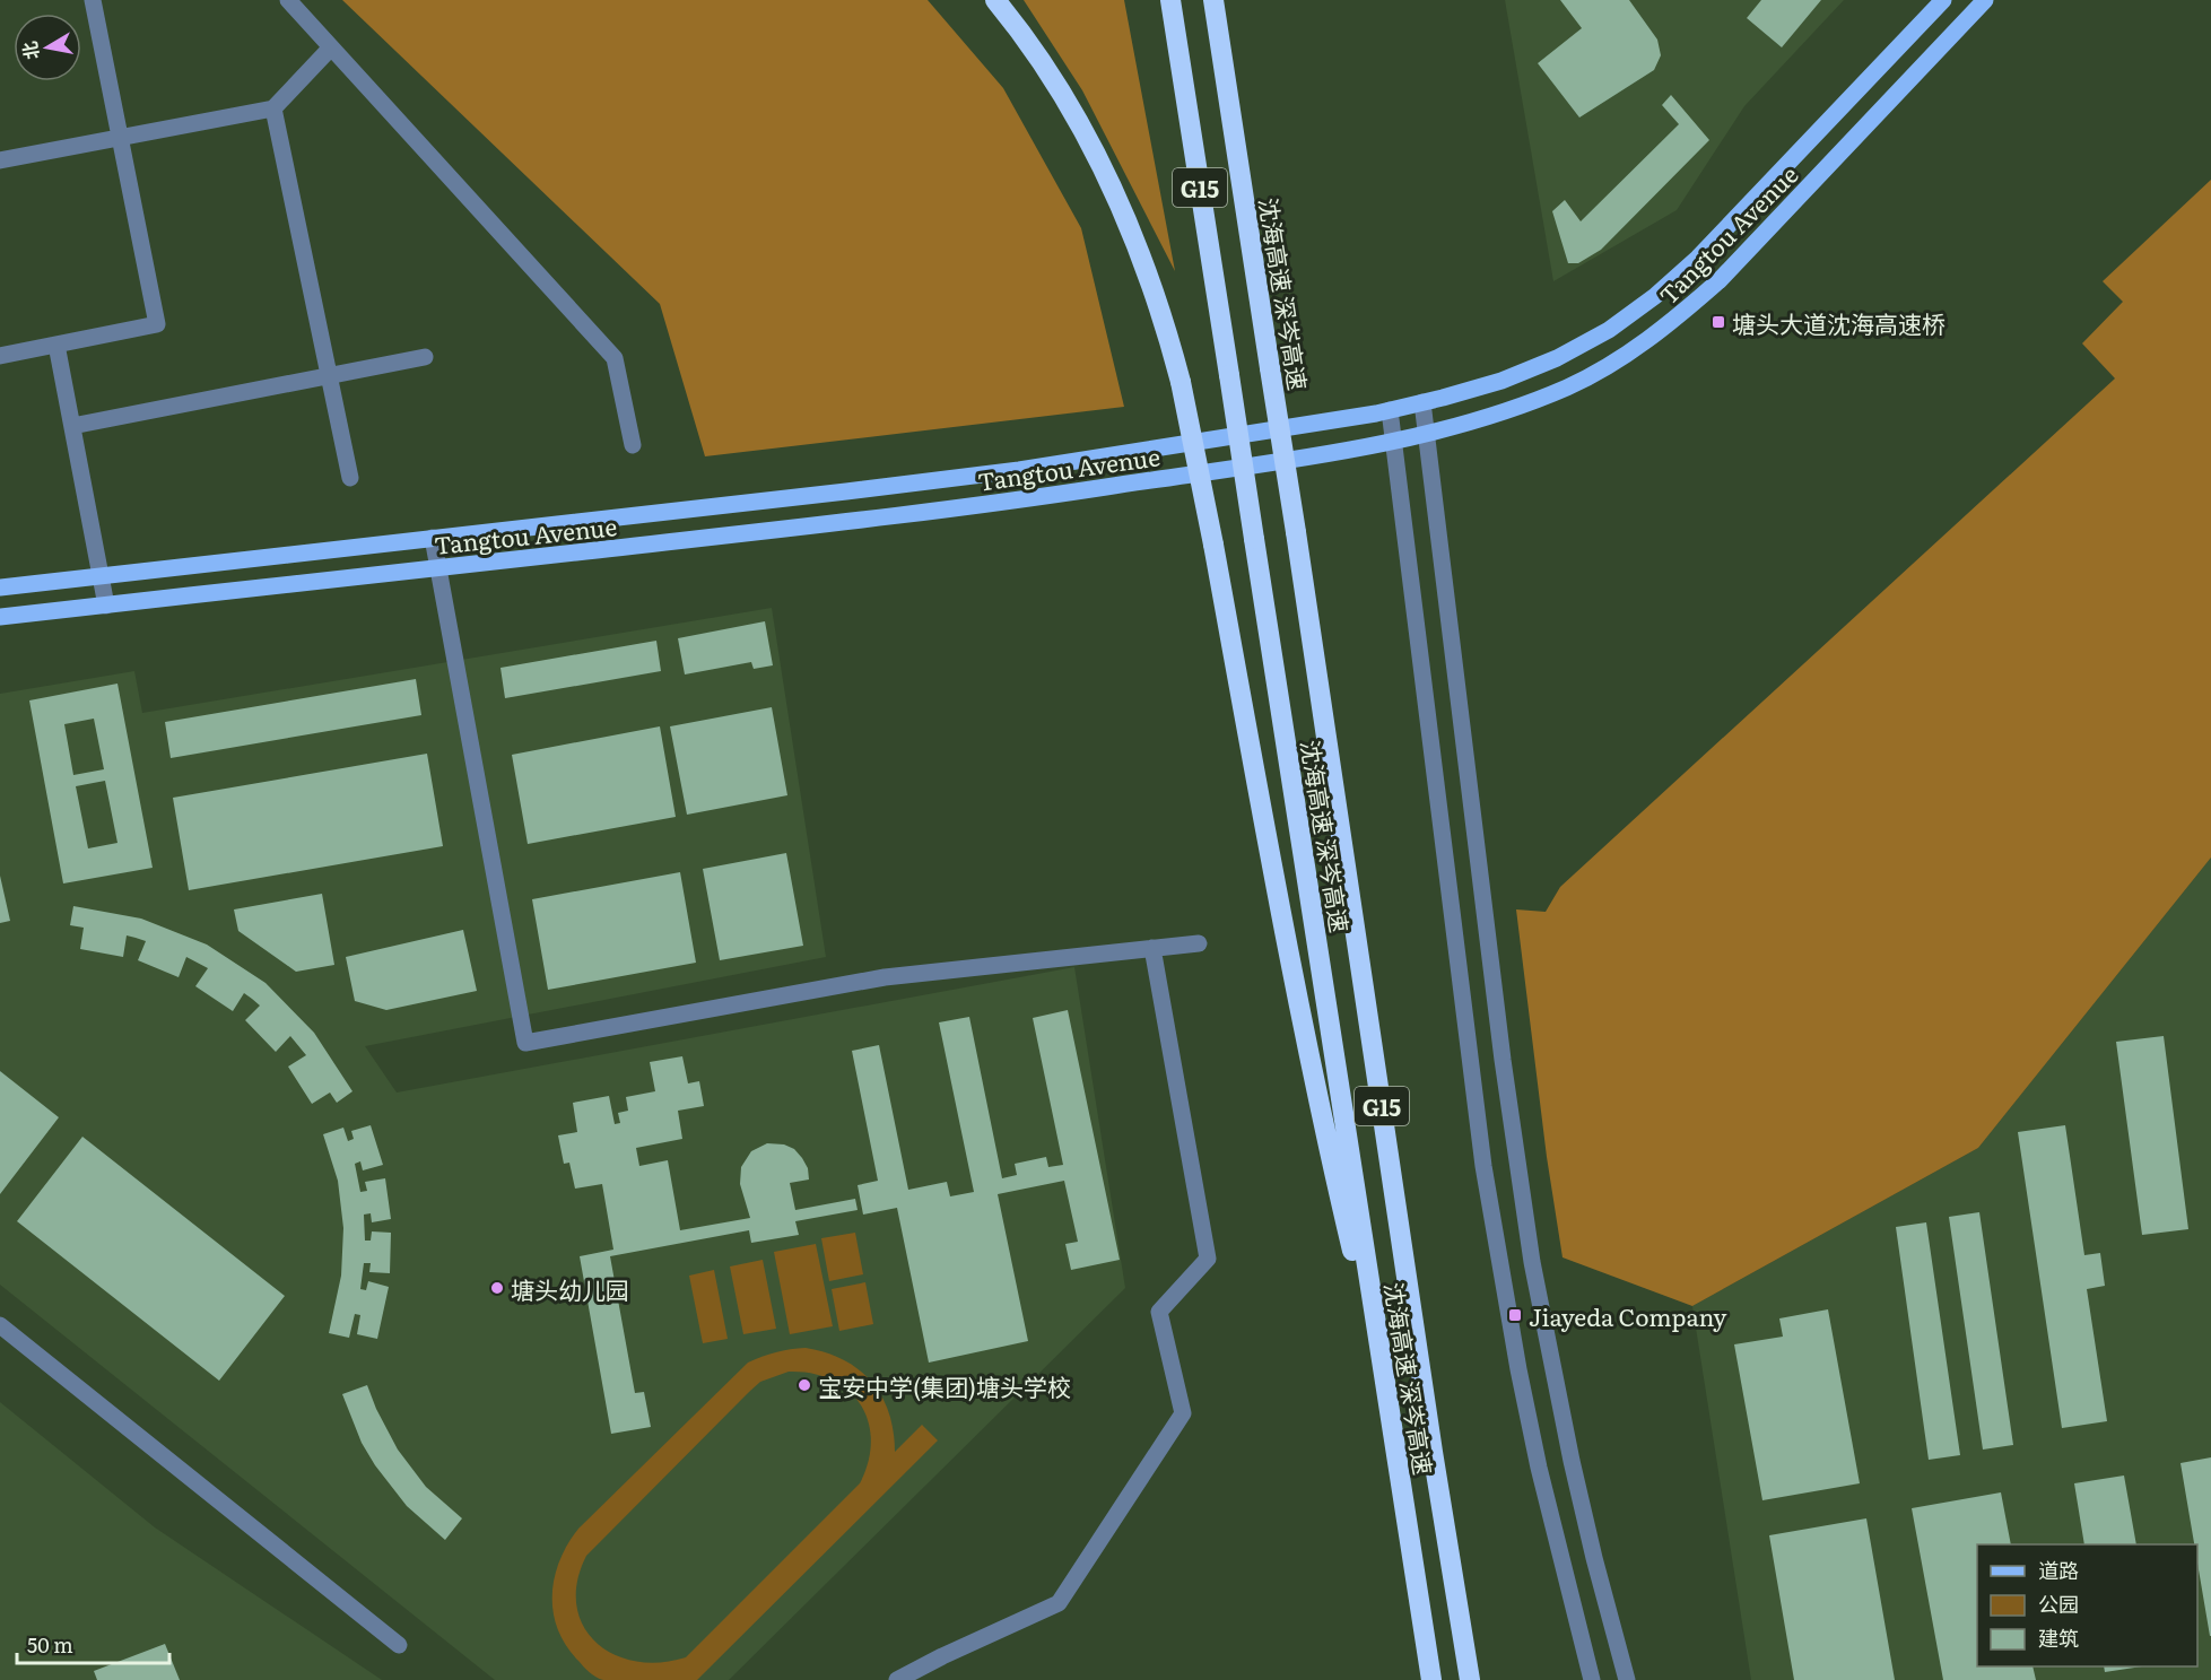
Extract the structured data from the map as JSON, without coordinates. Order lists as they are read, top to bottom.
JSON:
{
  "streets": {
    "highway": ["G15", "沈海高速 深岑高速"],
    "main road": ["Tangtou Avenue"]
  },
  "places": {
    "transit": ["塘头大道沈海高速桥", "Jiayeda Company"],
    "other": ["塘头幼儿园", "宝安中学(集团)塘头学校"]
  },
  "legend": ["道路", "公园", "建筑"],
  "scale_bar": "50 m",
  "north": "left"
}
